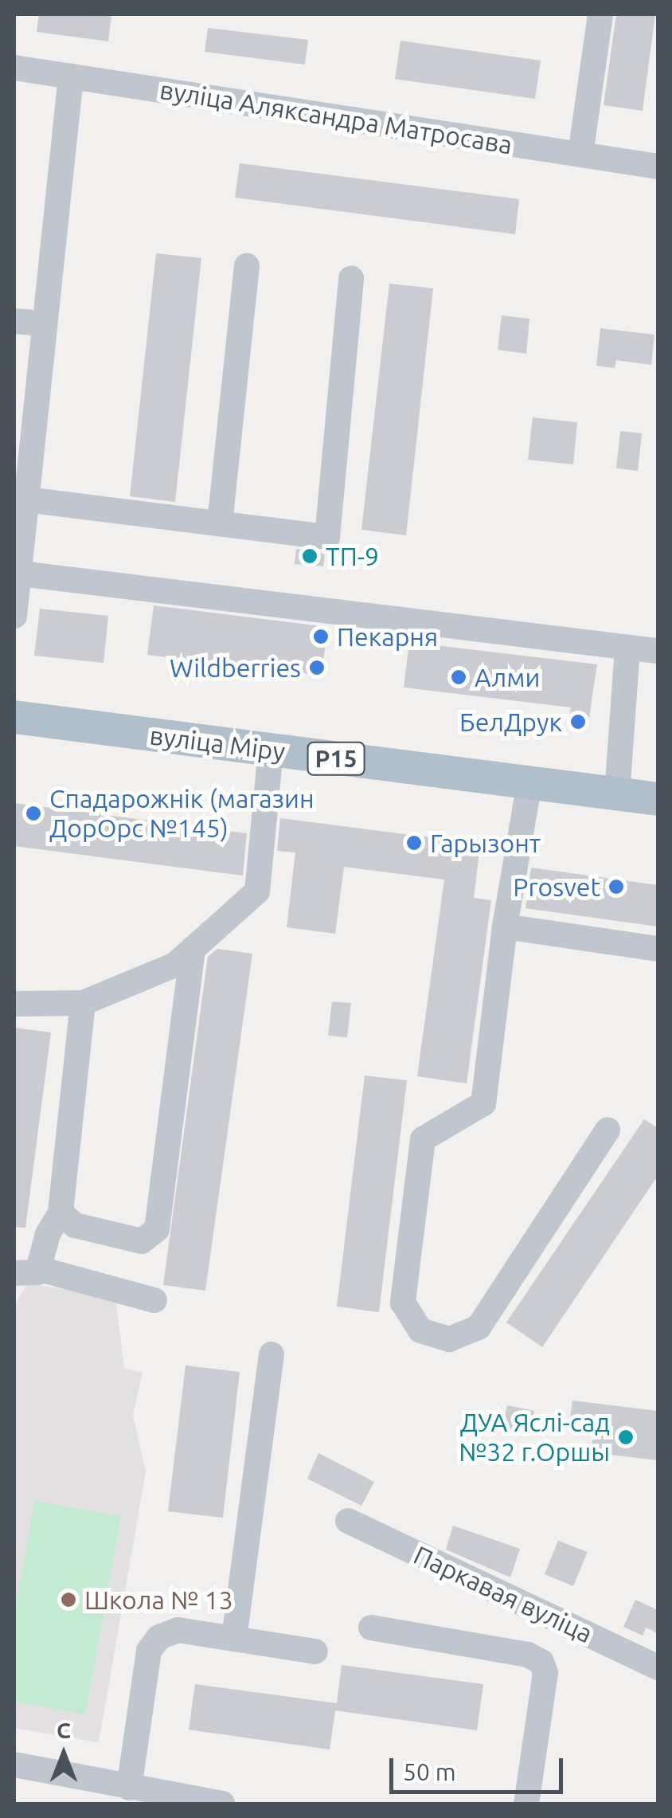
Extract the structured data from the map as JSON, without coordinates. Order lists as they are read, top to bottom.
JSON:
{
  "streets": {
    "main road": ["вуліца Міру", "Р15"],
    "street": ["вуліца Аляксандра Матросава", "Паркавая вуліца"]
  },
  "places": [
    "ТП-9",
    "Пекарня",
    "Wildberries",
    "Алми",
    "БелДрук",
    "Спадарожнік (магазин ДорОрс №145)",
    "Гарызонт",
    "Prosvet",
    "ДУА Яслі-сад №32 г.Оршы",
    "Школа № 13"
  ],
  "scale_bar": "50 m",
  "north": "top"
}
